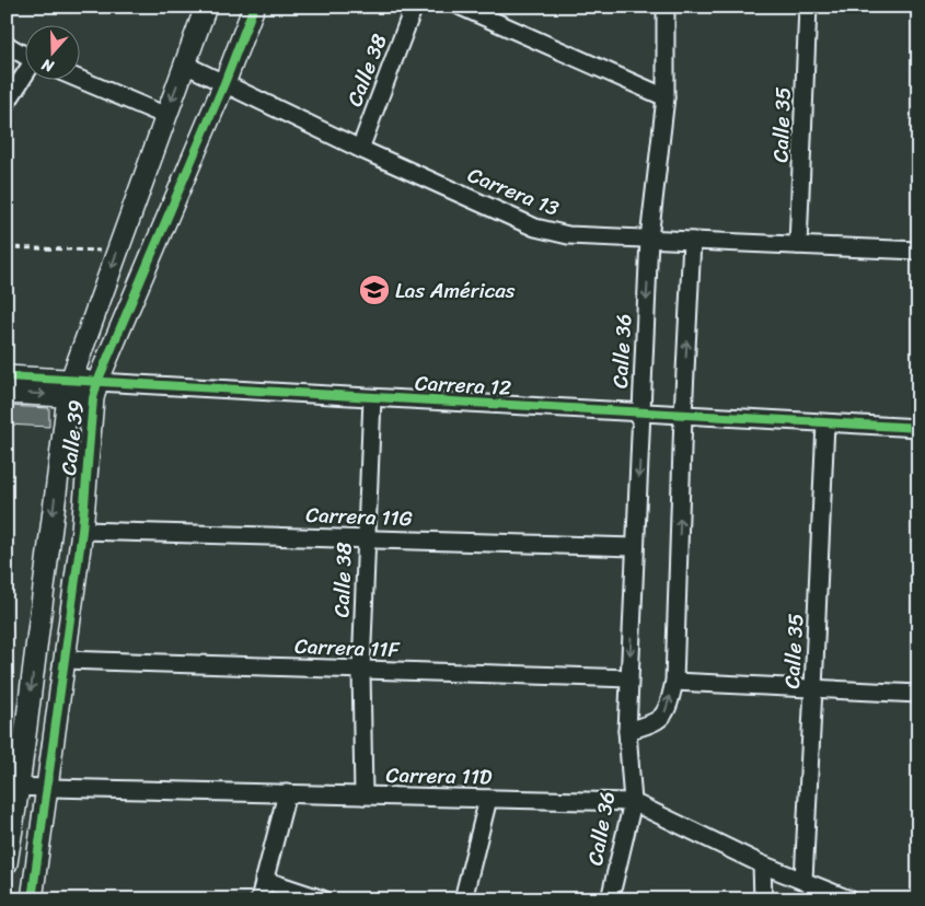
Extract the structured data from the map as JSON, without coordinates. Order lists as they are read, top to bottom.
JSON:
{
  "streets": {
    "street": [
      "Calle 38",
      "Calle 35",
      "Carrera 13",
      "Calle 36",
      "Carrera 12",
      "Calle 39",
      "Carrera 11G",
      "Carrera 11F",
      "Carrera 11D"
    ]
  },
  "crossings": [
    ["Calle 38", "Carrera 13"],
    ["Calle 38", "Carrera 12"],
    ["Calle 38", "Carrera 11G"],
    ["Calle 38", "Carrera 11F"],
    ["Calle 38", "Carrera 11D"],
    ["Calle 35", "Carrera 13"],
    ["Calle 35", "Carrera 12"],
    ["Calle 35", "Carrera 11D"],
    ["Carrera 13", "Calle 36"],
    ["Carrera 13", "Calle 39"],
    ["Calle 36", "Carrera 12"],
    ["Calle 36", "Carrera 11G"],
    ["Calle 36", "Carrera 11F"],
    ["Calle 36", "Carrera 11D"],
    ["Carrera 12", "Calle 39"],
    ["Calle 39", "Carrera 11G"],
    ["Calle 39", "Carrera 11F"],
    ["Calle 39", "Carrera 11D"]
  ],
  "places": {
    "school or university": ["Las Américas"]
  },
  "north": "bottom"
}
